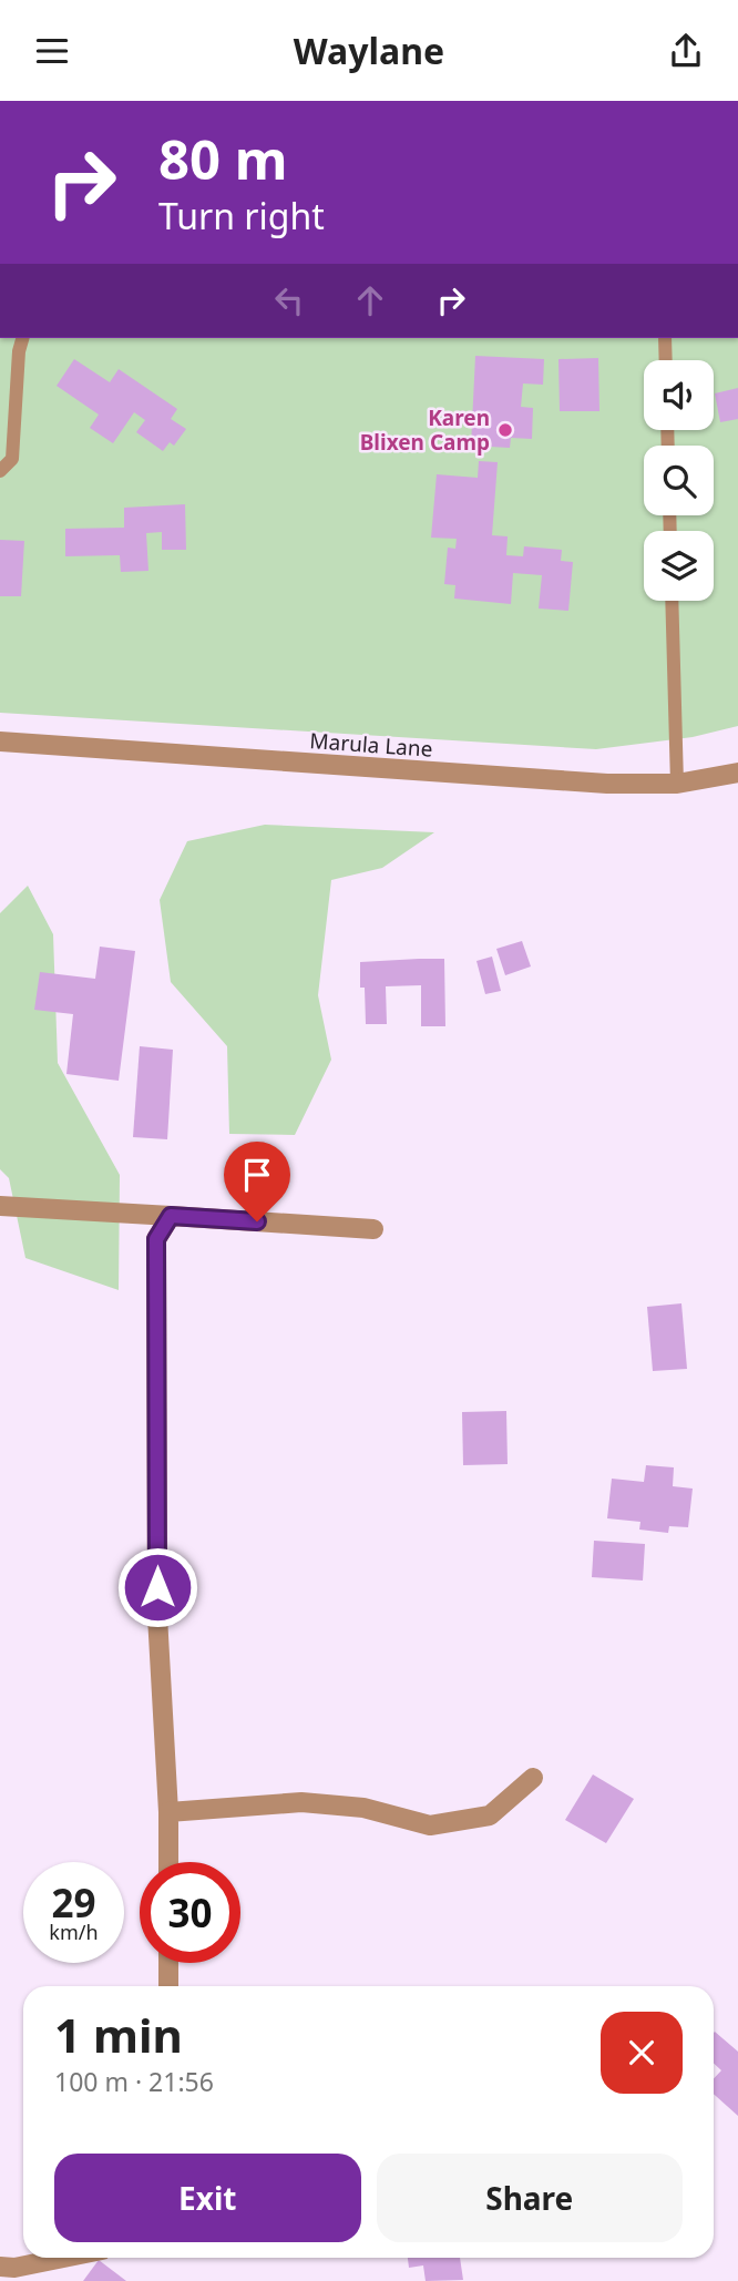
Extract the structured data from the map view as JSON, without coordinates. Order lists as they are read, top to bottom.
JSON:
{
  "streets": {
    "street": ["Marula Lane"]
  },
  "places": ["Karen Blixen Camp"],
  "page": {
    "header": "Waylane",
    "turn": ["80 m", "Turn right"],
    "speed": "29 km/h",
    "limit": "30",
    "heading": ["1 min", "100 m · 21:56"],
    "buttons": ["Exit", "Share"]
  }
}
